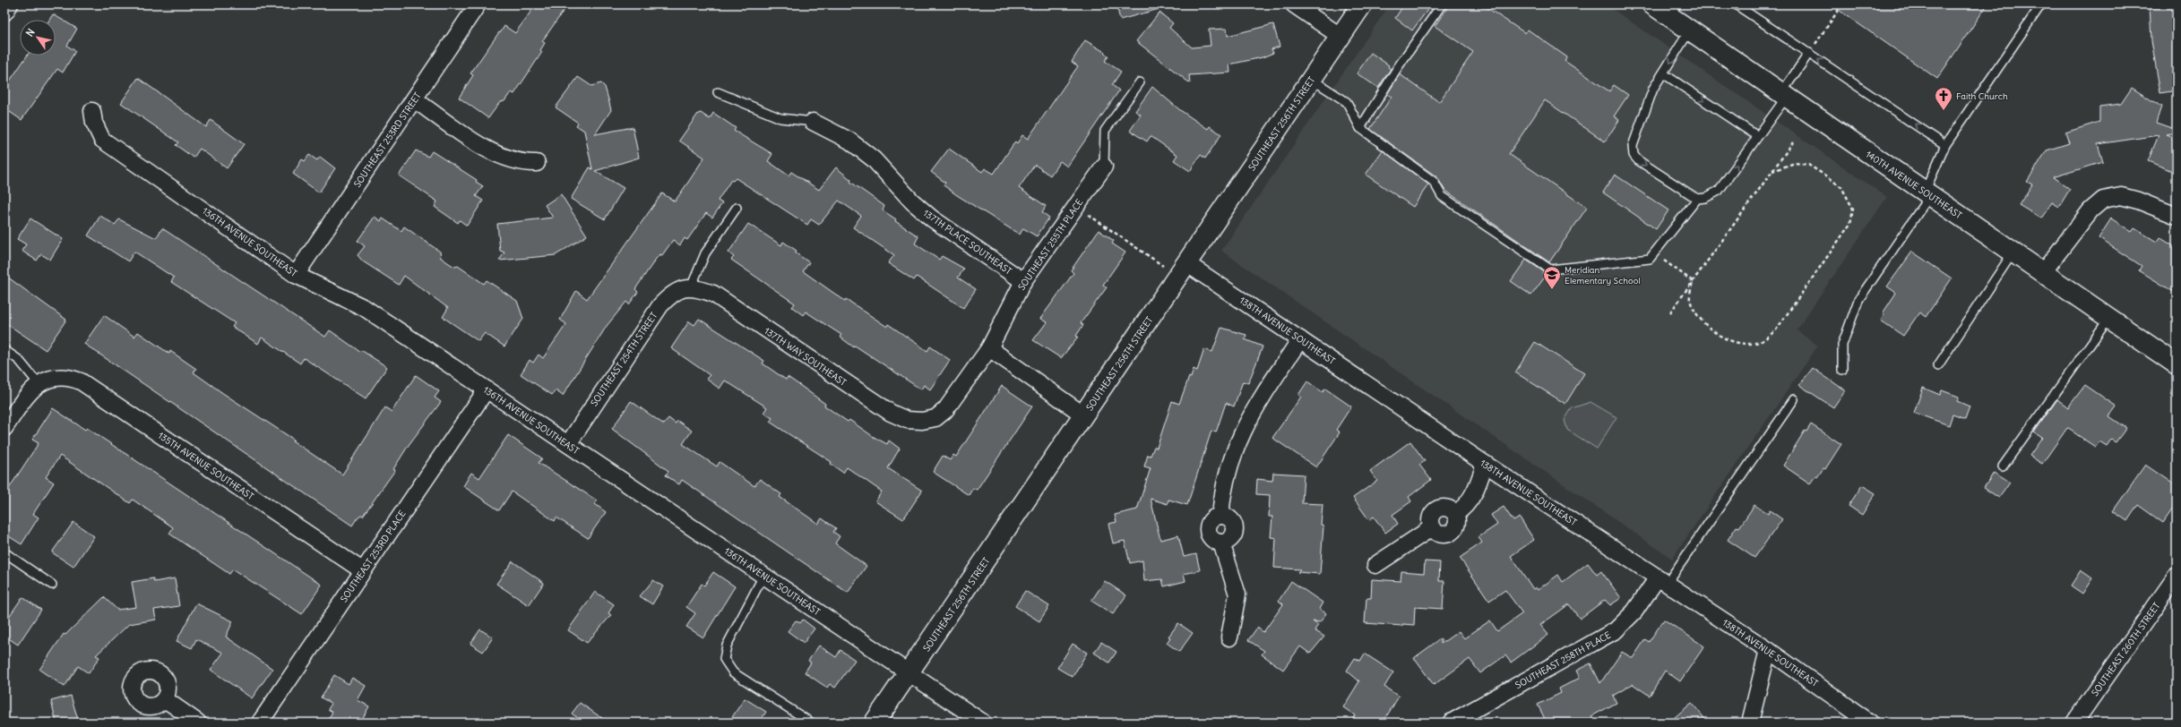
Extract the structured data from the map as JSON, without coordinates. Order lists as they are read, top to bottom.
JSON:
{
  "streets": {
    "main road": ["SOUTHEAST 256TH STREET", "140TH AVENUE SOUTHEAST"],
    "street": [
      "SOUTHEAST 253RD STREET",
      "136TH AVENUE SOUTHEAST",
      "137TH PLACE SOUTHEAST",
      "SOUTHEAST 255TH PLACE",
      "138TH AVENUE SOUTHEAST",
      "137TH WAY SOUTHEAST",
      "SOUTHEAST 254TH STREET",
      "135TH AVENUE SOUTHEAST",
      "SOUTHEAST 253RD PLACE",
      "SOUTHEAST 260TH STREET",
      "SOUTHEAST 258TH PLACE"
    ]
  },
  "crossings": [
    ["SOUTHEAST 256TH STREET", "136TH AVENUE SOUTHEAST"],
    ["SOUTHEAST 256TH STREET", "138TH AVENUE SOUTHEAST"],
    ["SOUTHEAST 253RD STREET", "136TH AVENUE SOUTHEAST"],
    ["136TH AVENUE SOUTHEAST", "SOUTHEAST 254TH STREET"],
    ["136TH AVENUE SOUTHEAST", "SOUTHEAST 253RD PLACE"],
    ["137TH PLACE SOUTHEAST", "SOUTHEAST 255TH PLACE"],
    ["SOUTHEAST 255TH PLACE", "137TH WAY SOUTHEAST"],
    ["138TH AVENUE SOUTHEAST", "SOUTHEAST 258TH PLACE"],
    ["137TH WAY SOUTHEAST", "SOUTHEAST 254TH STREET"],
    ["135TH AVENUE SOUTHEAST", "SOUTHEAST 253RD PLACE"]
  ],
  "places": {
    "church": ["Faith Church"],
    "school or university": ["Meridian Elementary School"]
  },
  "north": "top left"
}
